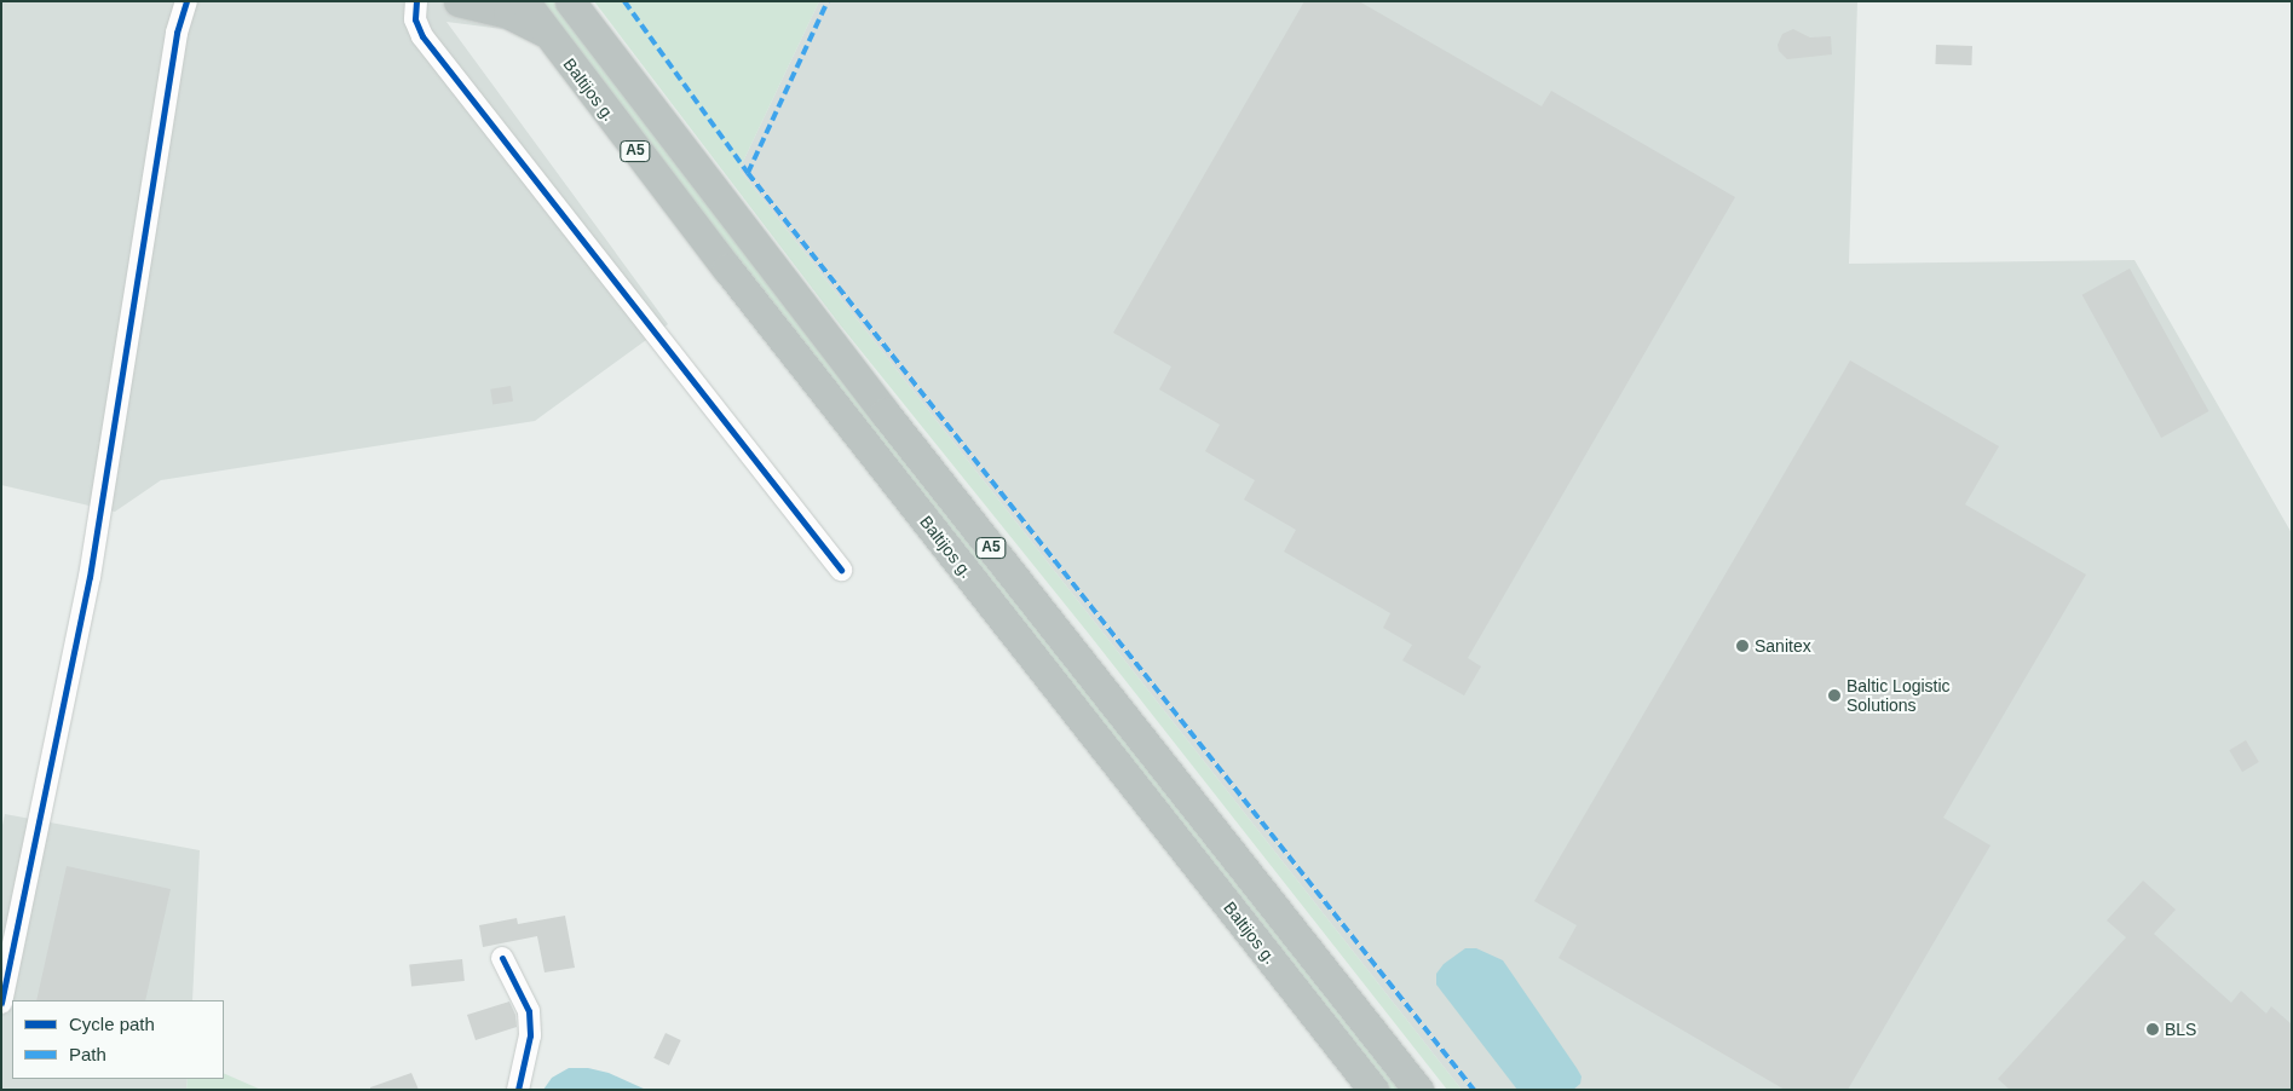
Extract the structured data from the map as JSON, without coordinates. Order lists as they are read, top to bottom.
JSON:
{
  "streets": {
    "highway": ["Baltijos g.", "A5"]
  },
  "places": ["Sanitex", "Baltic Logistic Solutions", "BLS"],
  "legend": ["Cycle path", "Path"]
}
